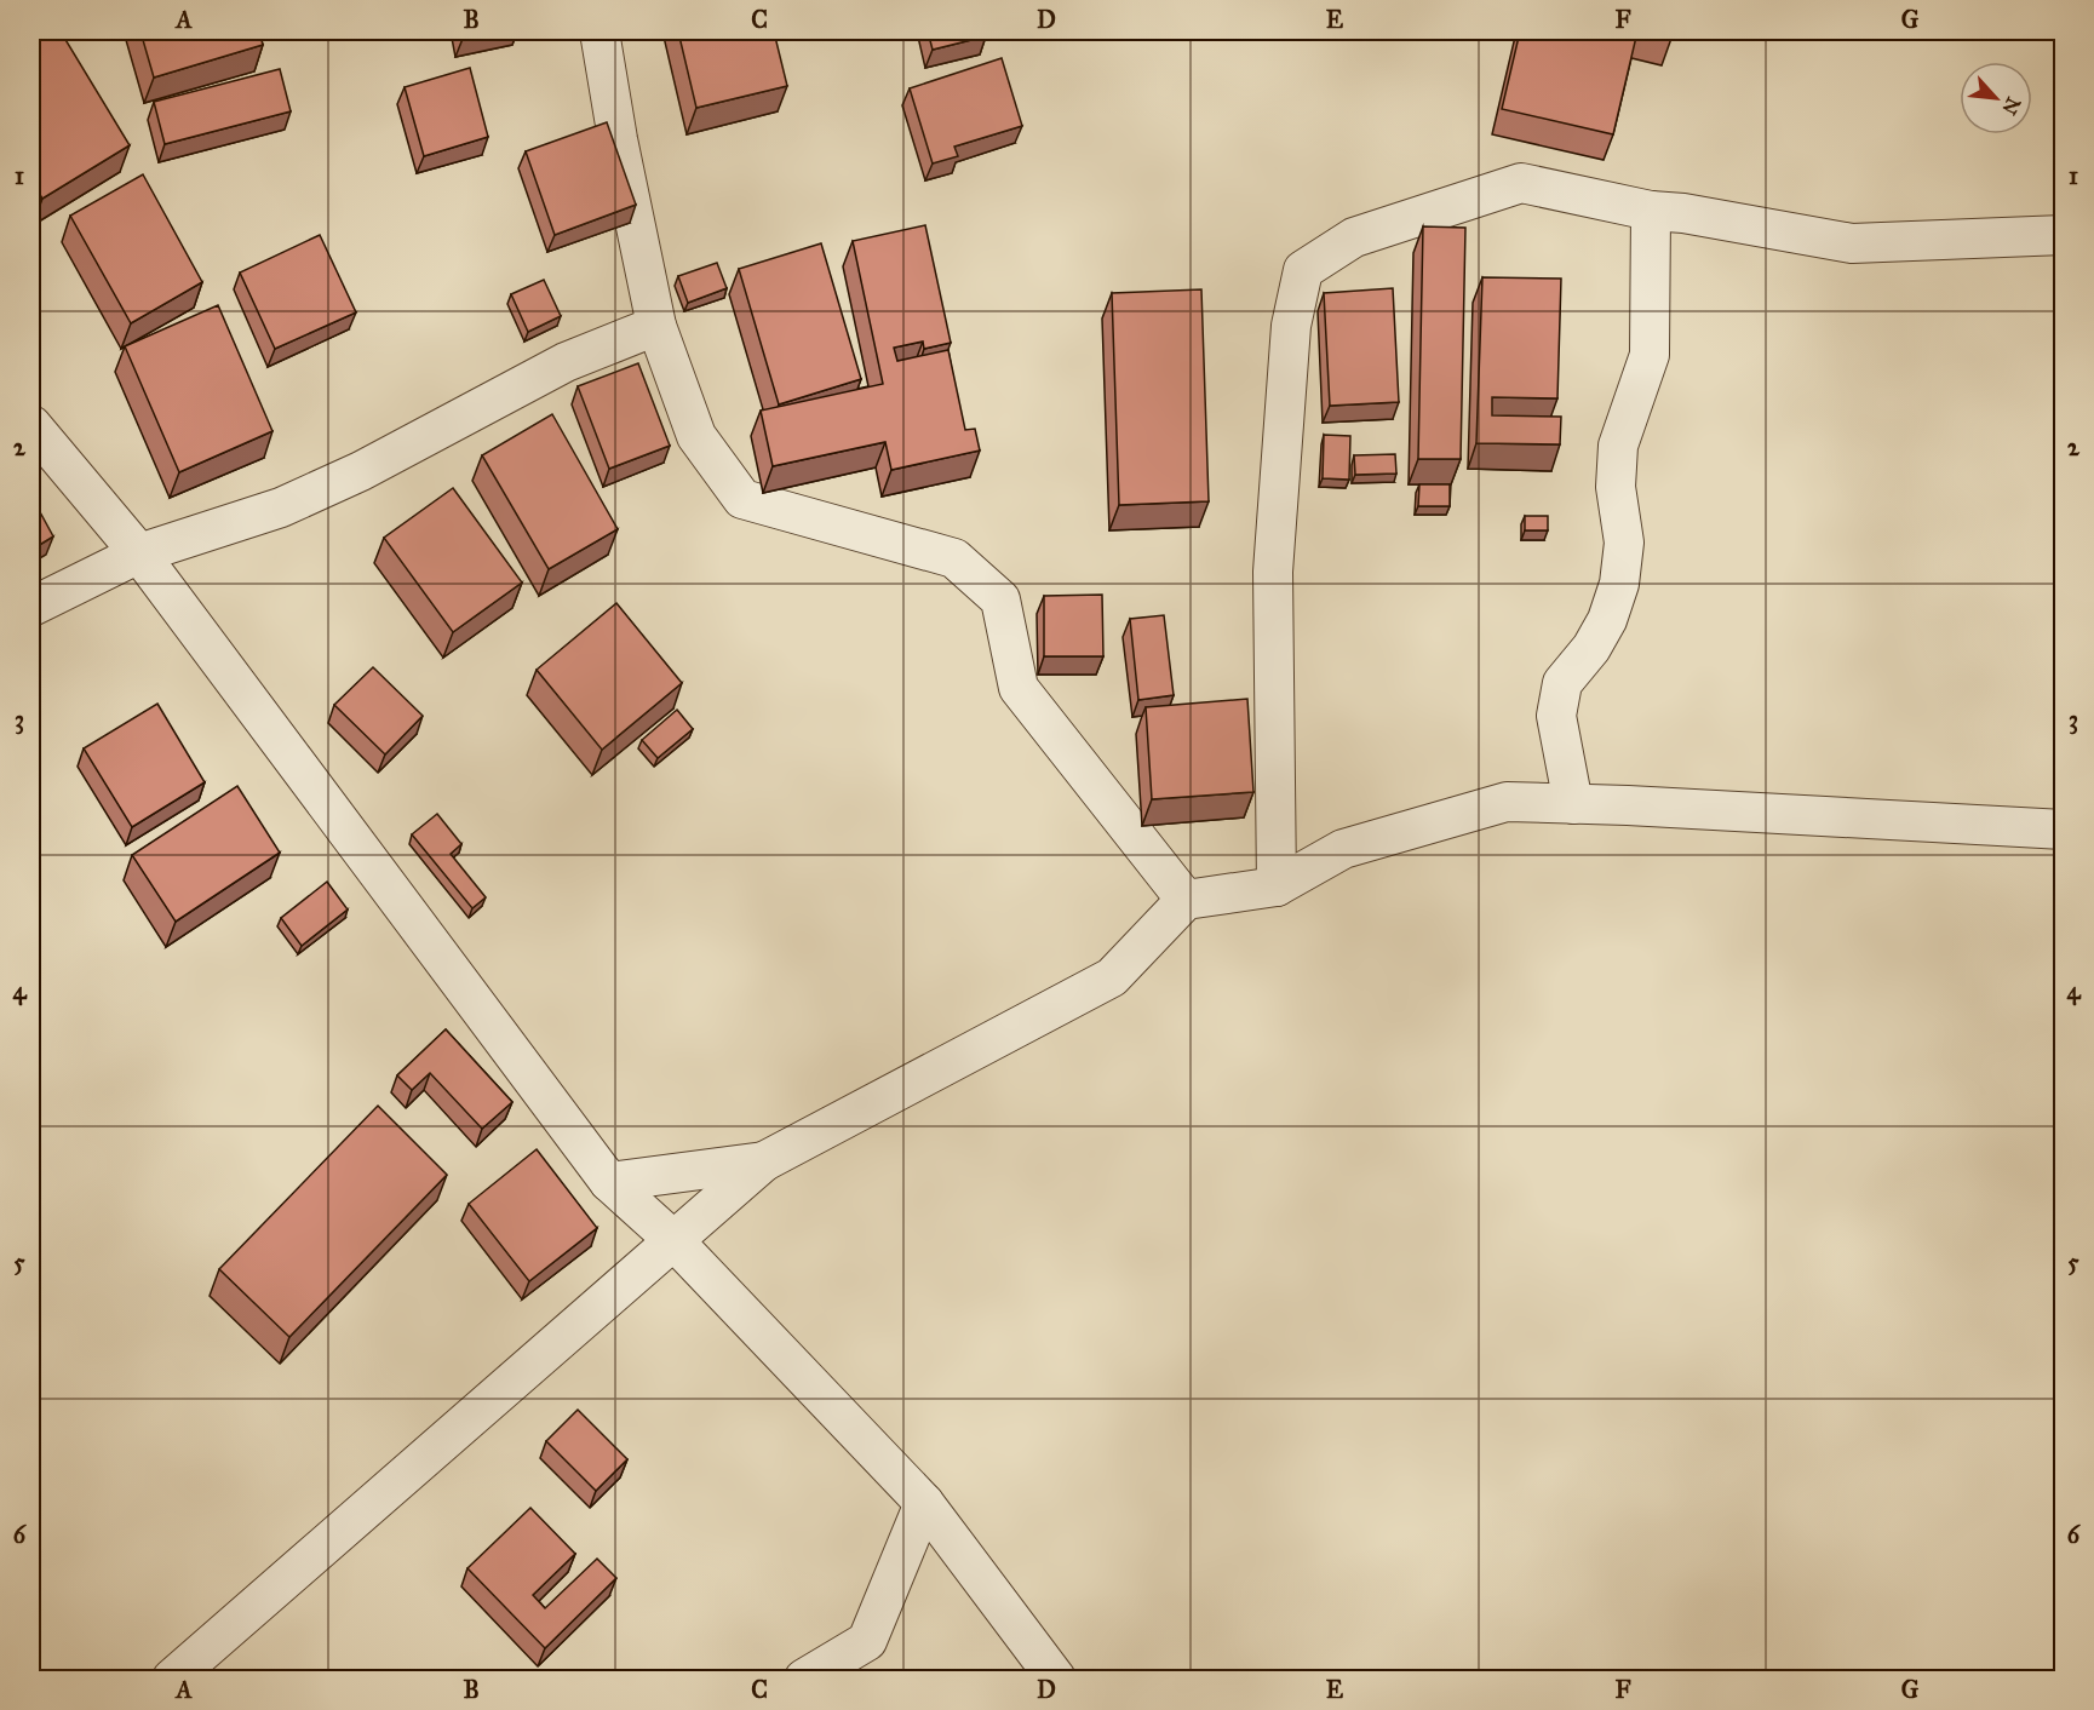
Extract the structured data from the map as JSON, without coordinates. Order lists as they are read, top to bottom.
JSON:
{
  "north": "bottom right",
  "grid": {
    "columns": [
      "A",
      "B",
      "C",
      "D",
      "E",
      "F",
      "G"
    ],
    "rows": [
      "1",
      "2",
      "3",
      "4",
      "5",
      "6"
    ]
  }
}
